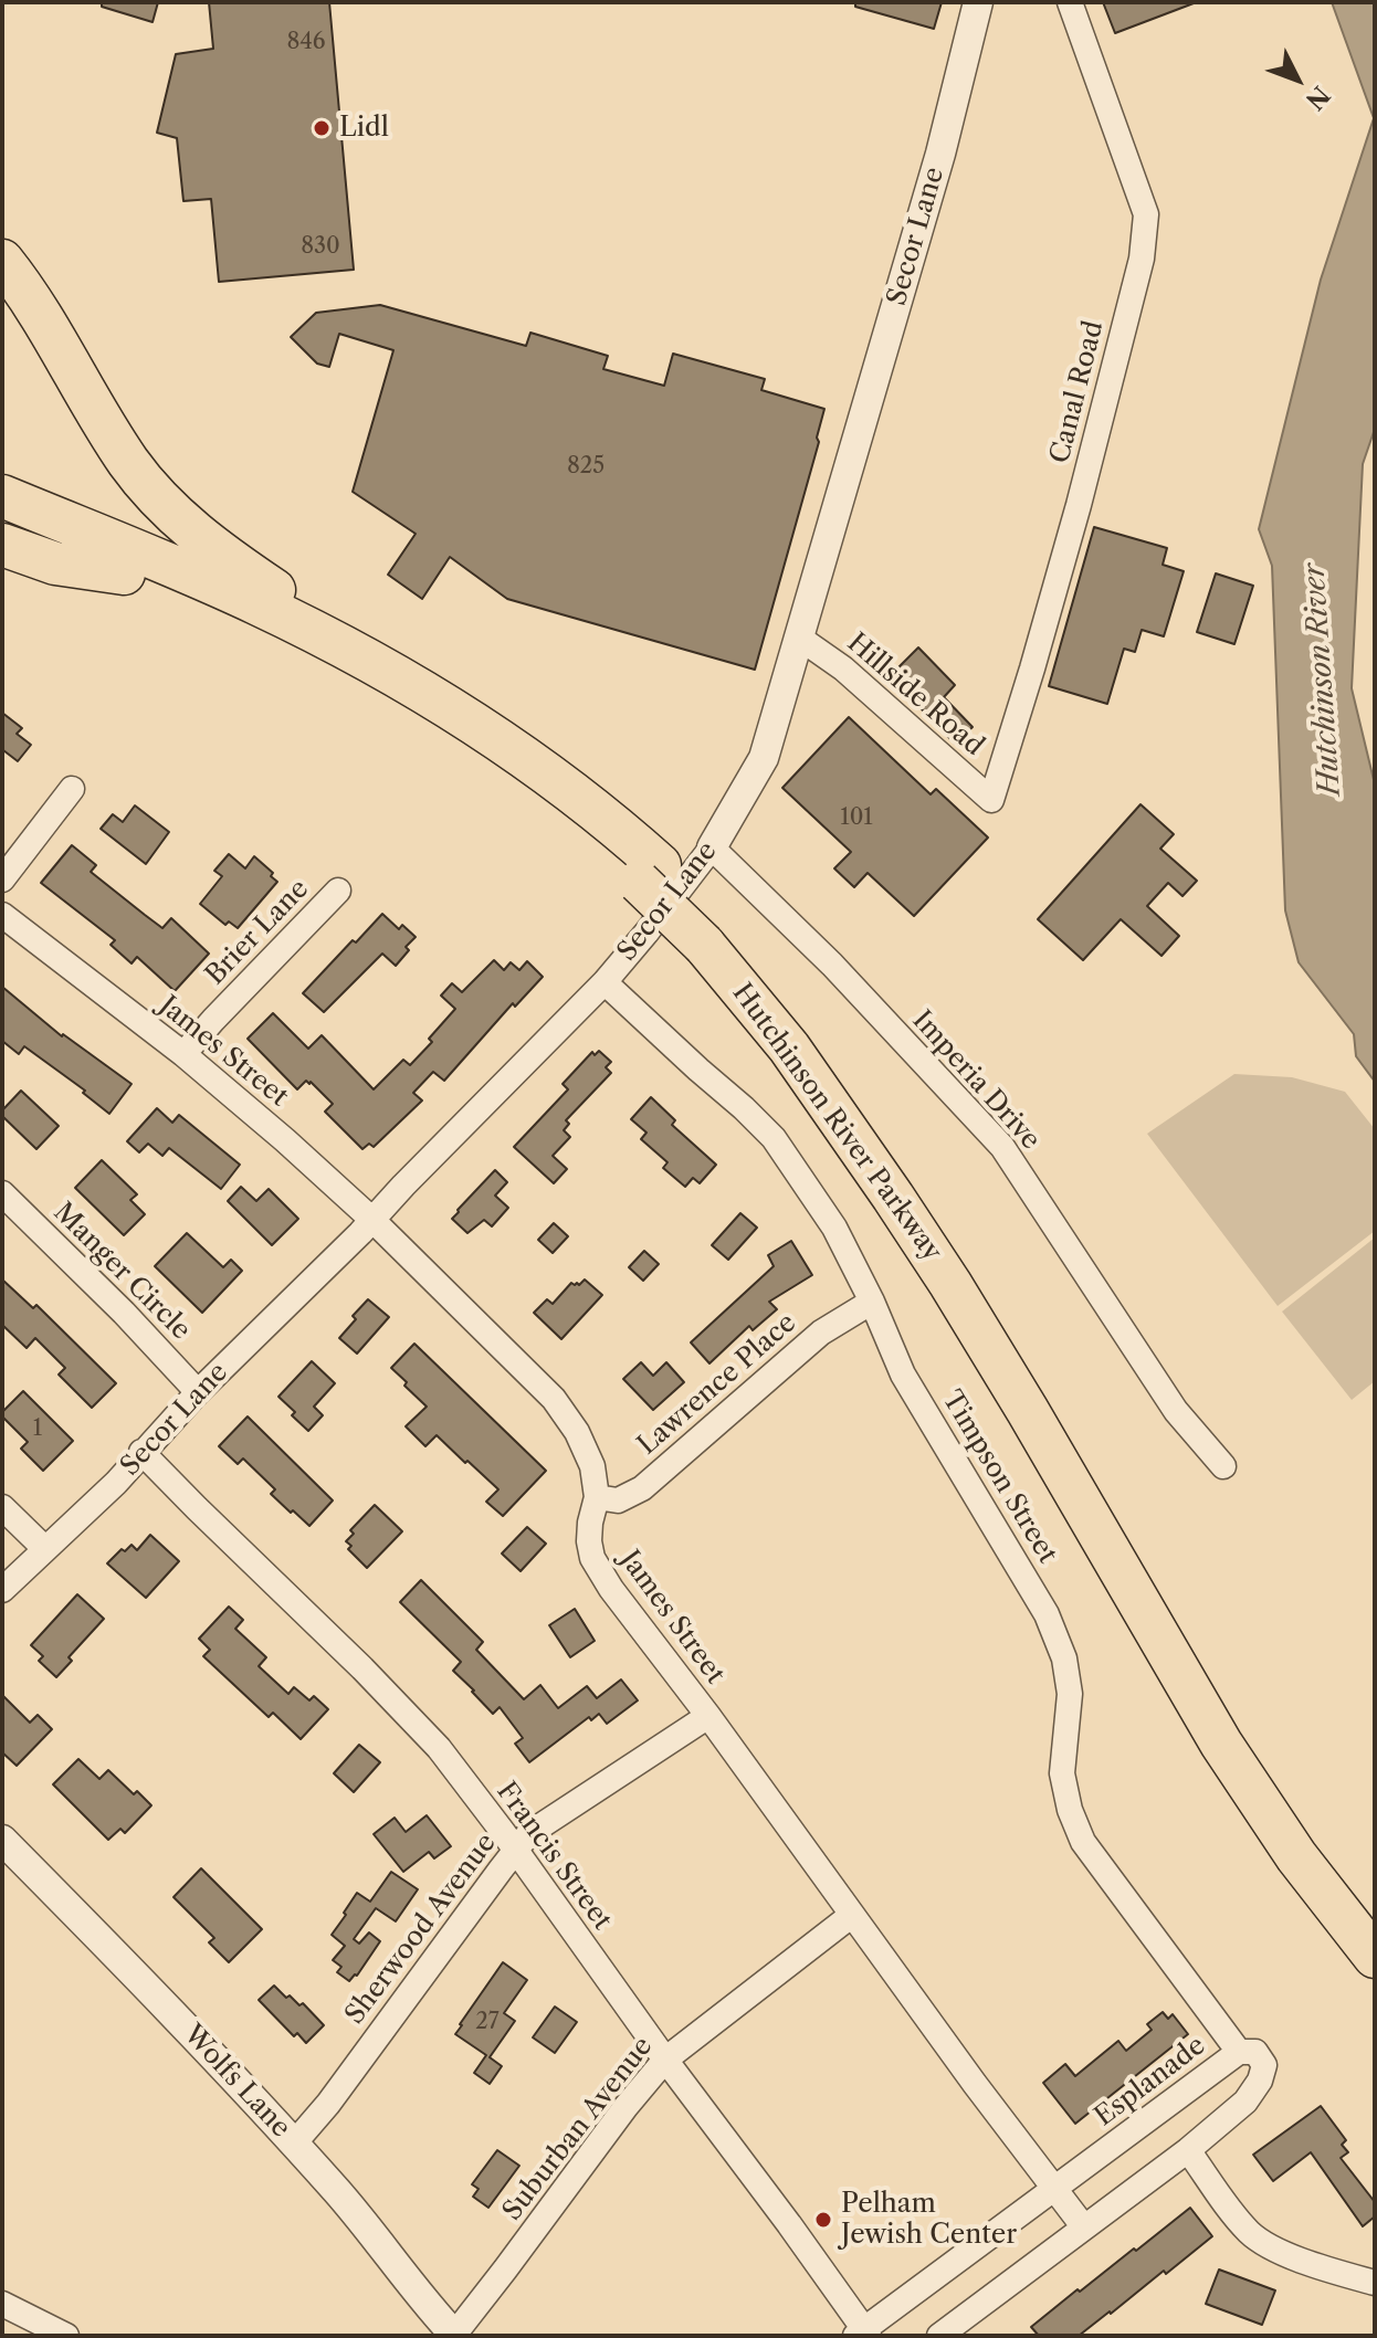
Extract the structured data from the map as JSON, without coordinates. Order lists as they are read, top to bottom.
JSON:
{
  "streets": {
    "highway": ["Hutchinson River Parkway"],
    "street": [
      "Secor Lane",
      "Canal Road",
      "Hillside Road",
      "Brier Lane",
      "James Street",
      "Imperia Drive",
      "Manger Circle",
      "Lawrence Place",
      "Timpson Street",
      "Francis Street",
      "Sherwood Avenue",
      "Wolfs Lane",
      "Esplanade",
      "Suburban Avenue"
    ]
  },
  "crossings": [
    ["Secor Lane", "Hillside Road"],
    ["Secor Lane", "James Street"],
    ["Secor Lane", "Imperia Drive"],
    ["Secor Lane", "Manger Circle"],
    ["Secor Lane", "Timpson Street"],
    ["Secor Lane", "Francis Street"],
    ["Canal Road", "Hillside Road"],
    ["Brier Lane", "James Street"],
    ["James Street", "Lawrence Place"],
    ["James Street", "Sherwood Avenue"],
    ["James Street", "Esplanade"],
    ["James Street", "Suburban Avenue"],
    ["Lawrence Place", "Timpson Street"],
    ["Timpson Street", "Esplanade"],
    ["Francis Street", "Sherwood Avenue"],
    ["Francis Street", "Esplanade"],
    ["Francis Street", "Suburban Avenue"],
    ["Sherwood Avenue", "Wolfs Lane"],
    ["Wolfs Lane", "Suburban Avenue"]
  ],
  "water": ["Hutchinson River"],
  "places": ["Lidl", "Pelham Jewish Center"],
  "house_numbers": [
    "846",
    "830",
    "825",
    "101",
    "1",
    "27"
  ],
  "north": "bottom right"
}
